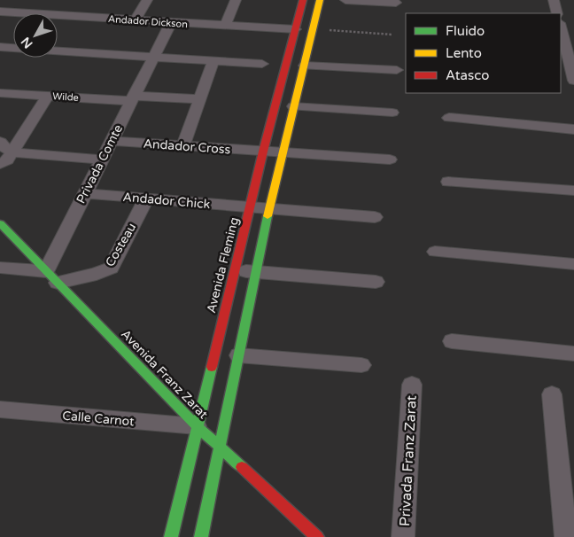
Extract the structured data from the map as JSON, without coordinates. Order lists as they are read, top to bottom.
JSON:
{
  "streets": {
    "street": [
      "Andador Dickson",
      "Wilde",
      "Andador Cross",
      "Privada Comte",
      "Andador Chick",
      "Costeau",
      "Avenida Fleming",
      "Avenida Franz Zarat",
      "Calle Carnot",
      "Privada Franz Zarat"
    ]
  },
  "crossings": [
    ["Andador Dickson", "Privada Comte"],
    ["Andador Dickson", "Avenida Fleming"],
    ["Wilde", "Privada Comte"],
    ["Andador Cross", "Privada Comte"],
    ["Andador Cross", "Avenida Fleming"],
    ["Privada Comte", "Andador Chick"],
    ["Privada Comte", "Costeau"],
    ["Privada Comte", "Avenida Franz Zarat"],
    ["Andador Chick", "Costeau"],
    ["Andador Chick", "Avenida Fleming"],
    ["Costeau", "Avenida Franz Zarat"],
    ["Avenida Fleming", "Avenida Franz Zarat"],
    ["Avenida Fleming", "Calle Carnot"],
    ["Avenida Franz Zarat", "Calle Carnot"]
  ],
  "legend": ["Fluido", "Lento", "Atasco"],
  "north": "bottom left"
}
